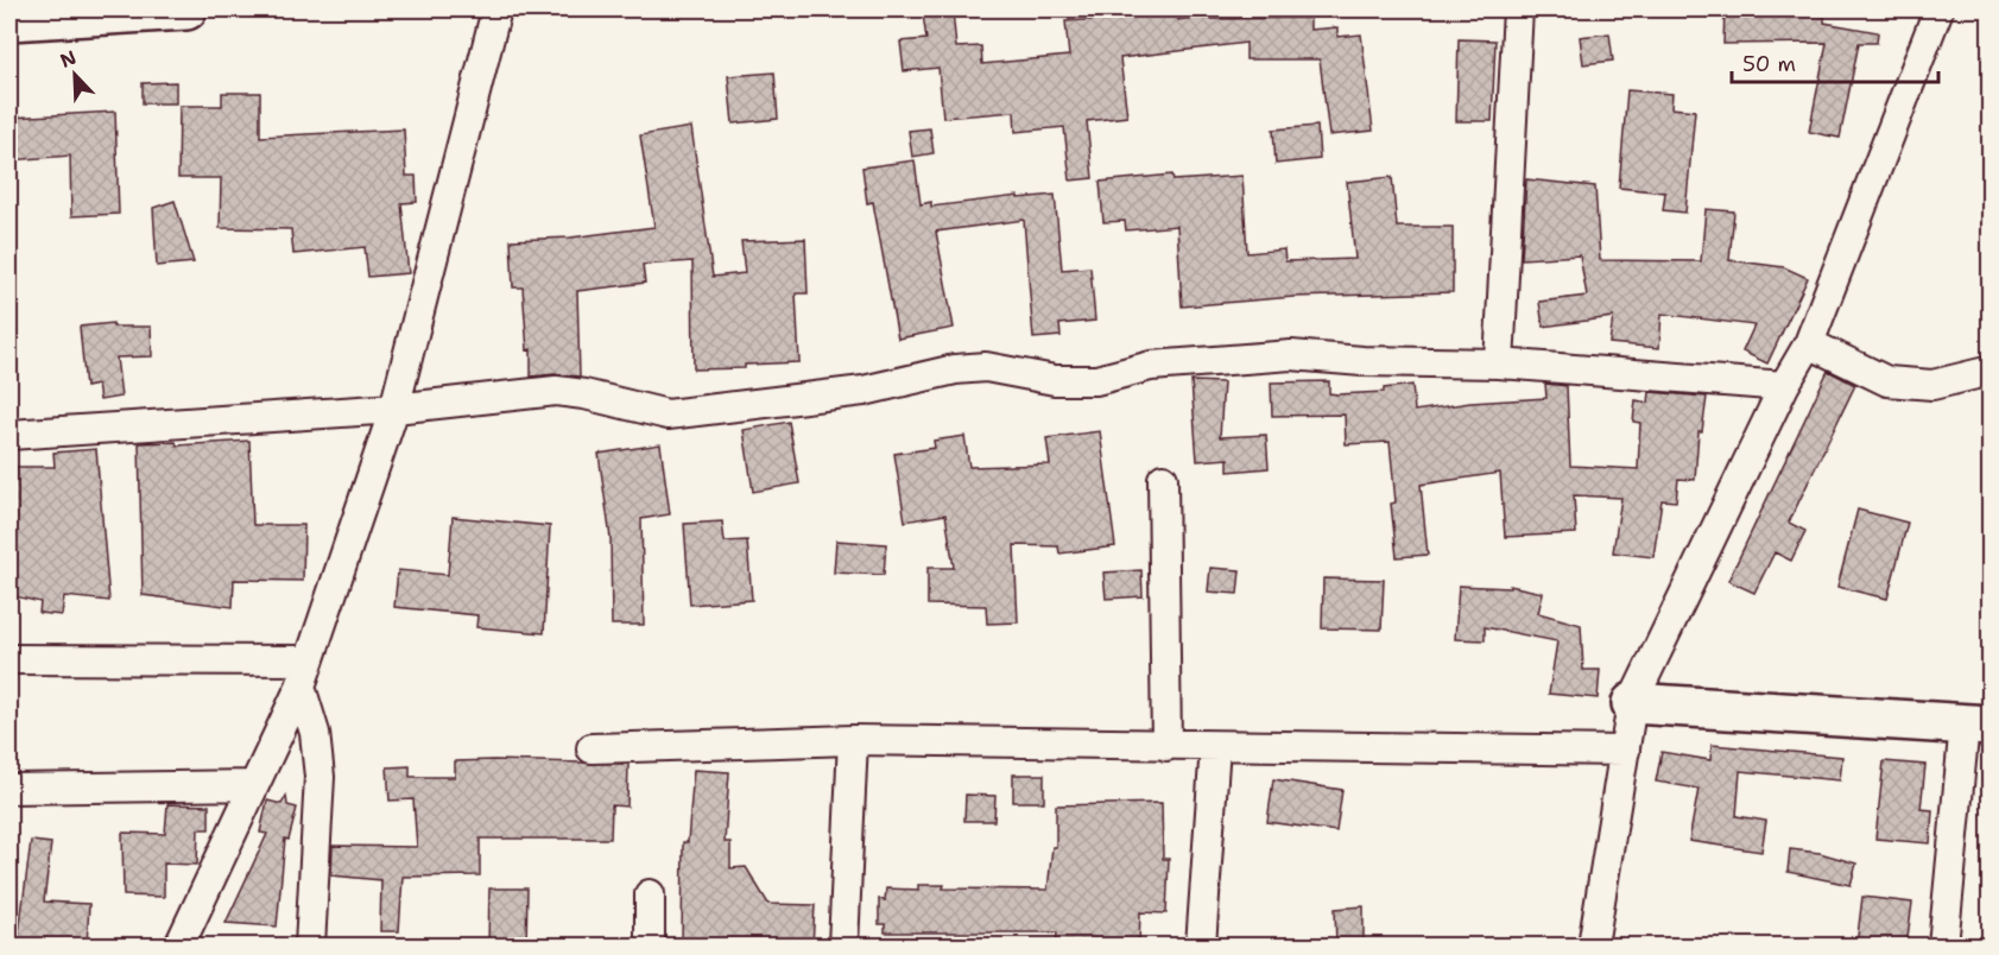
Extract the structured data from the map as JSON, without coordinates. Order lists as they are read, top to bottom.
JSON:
{
  "scale_bar": "50 m",
  "north": "top left"
}
